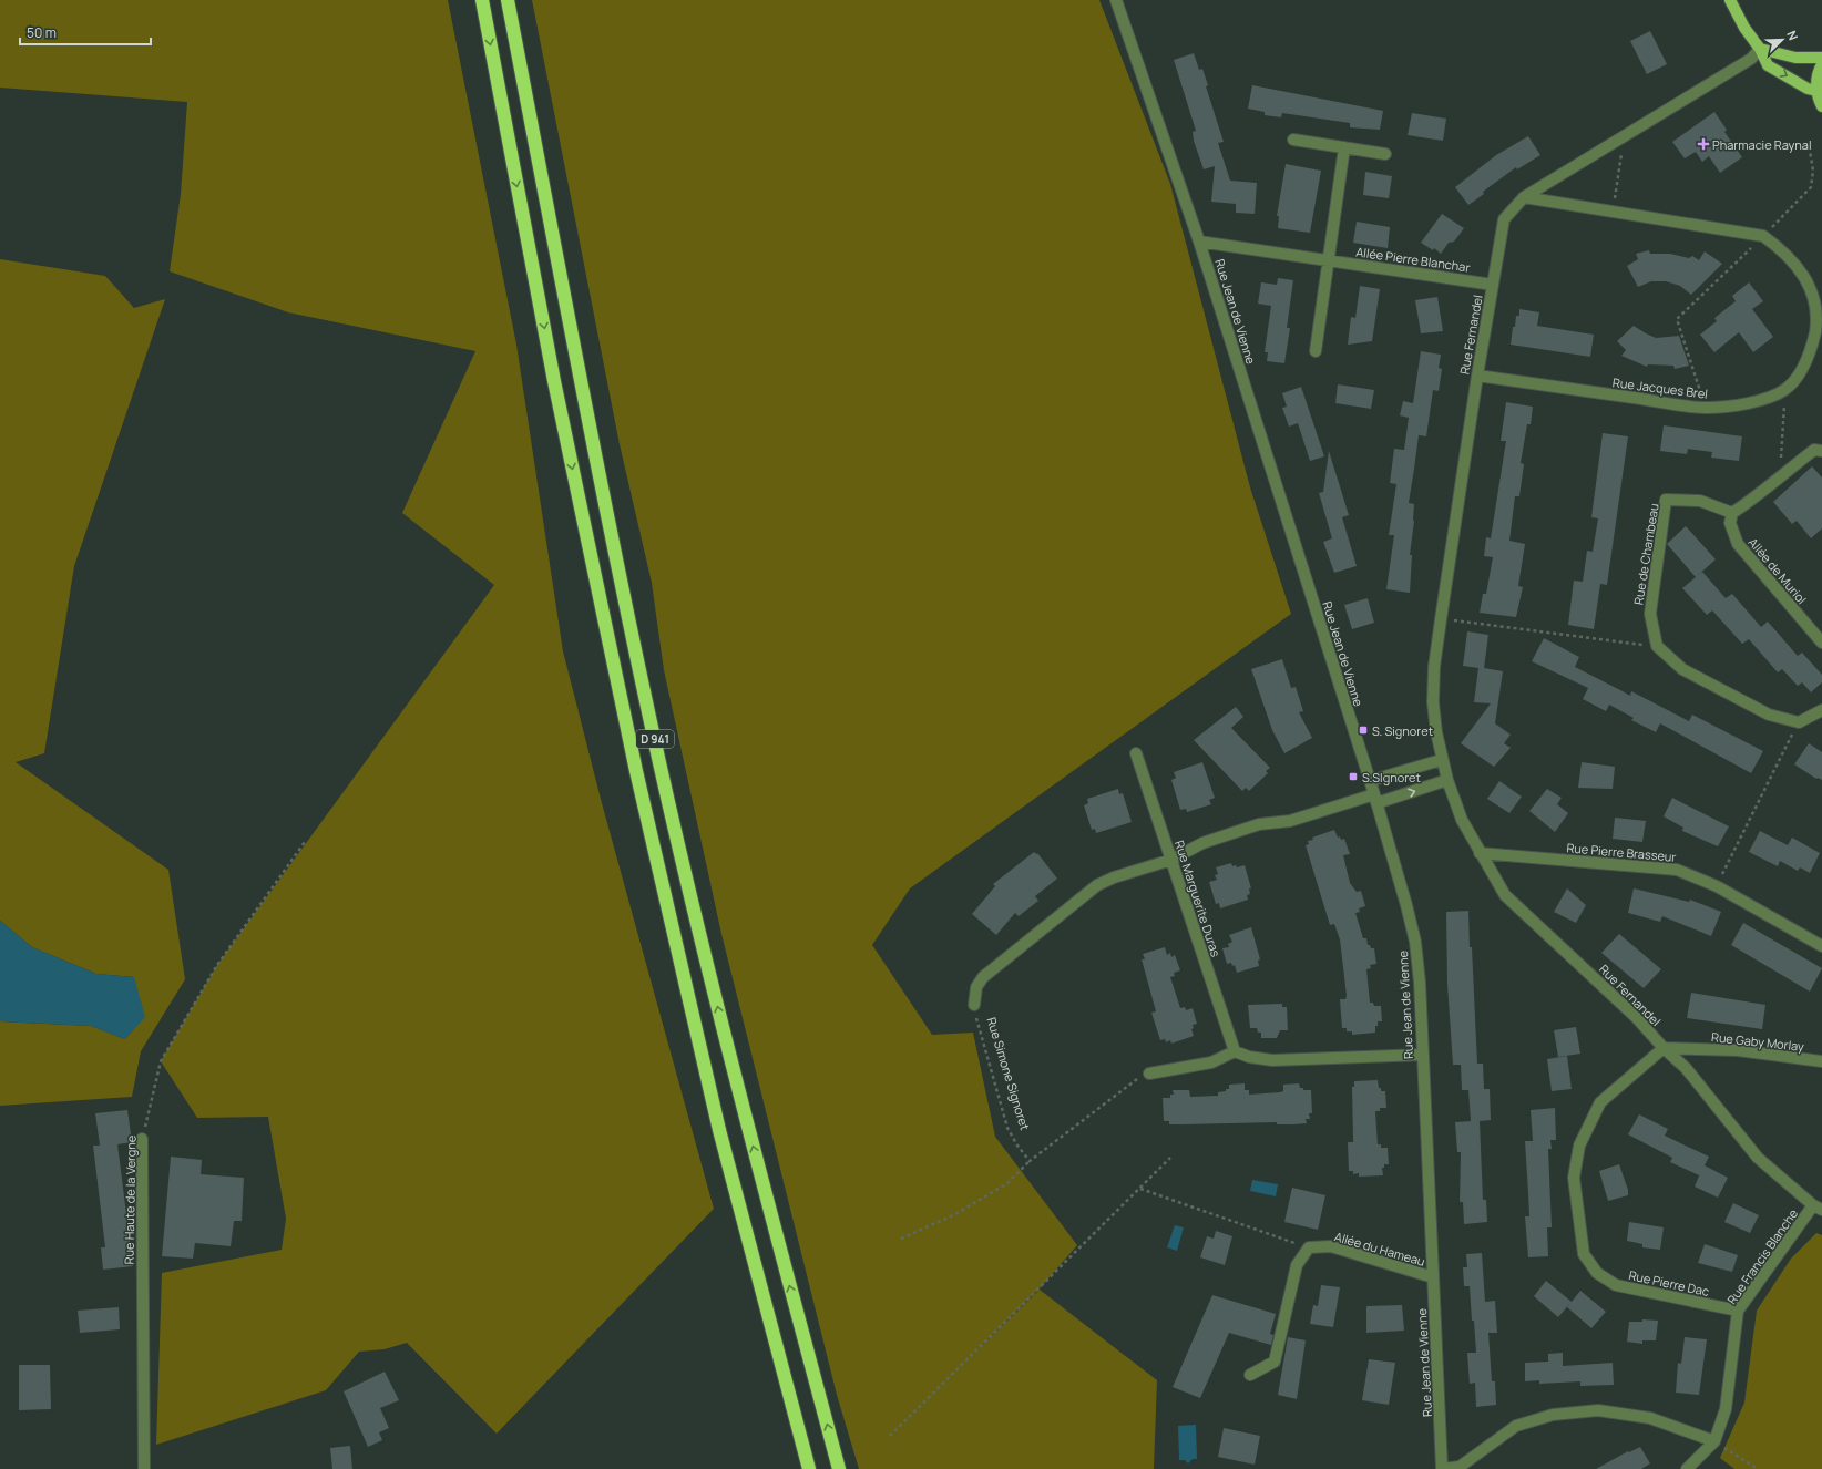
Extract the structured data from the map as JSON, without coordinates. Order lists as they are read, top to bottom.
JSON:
{
  "streets": {
    "highway": ["D 941"],
    "street": [
      "Allée Pierre Blanchar",
      "Rue Jean de Vienne",
      "Rue Fernandel",
      "Rue Jacques Brel",
      "Rue de Chambeau",
      "Allée de Muriol",
      "Rue Pierre Brasseur",
      "Rue Marguerite Duras",
      "Rue Gaby Morlay",
      "Rue Simone Signoret",
      "Rue Haute de la Vergne",
      "Allée du Hameau",
      "Rue Francis Blanche",
      "Rue Pierre Dac"
    ]
  },
  "crossings": [
    ["Allée Pierre Blanchar", "Rue Jean de Vienne"],
    ["Allée Pierre Blanchar", "Rue Fernandel"],
    ["Rue Jean de Vienne", "Rue Simone Signoret"],
    ["Rue Jean de Vienne", "Allée du Hameau"],
    ["Rue Fernandel", "Rue Jacques Brel"],
    ["Rue Fernandel", "Rue Pierre Brasseur"],
    ["Rue Fernandel", "Rue Gaby Morlay"],
    ["Rue Fernandel", "Rue Francis Blanche"],
    ["Rue Fernandel", "Rue Pierre Dac"],
    ["Rue de Chambeau", "Allée de Muriol"],
    ["Rue Marguerite Duras", "Rue Simone Signoret"],
    ["Rue Gaby Morlay", "Rue Pierre Dac"],
    ["Rue Francis Blanche", "Rue Pierre Dac"]
  ],
  "places": {
    "health": ["Pharmacie Raynal"],
    "transit": ["S. Signoret", "S.SIgnoret"]
  },
  "scale_bar": "50 m",
  "north": "top right"
}
